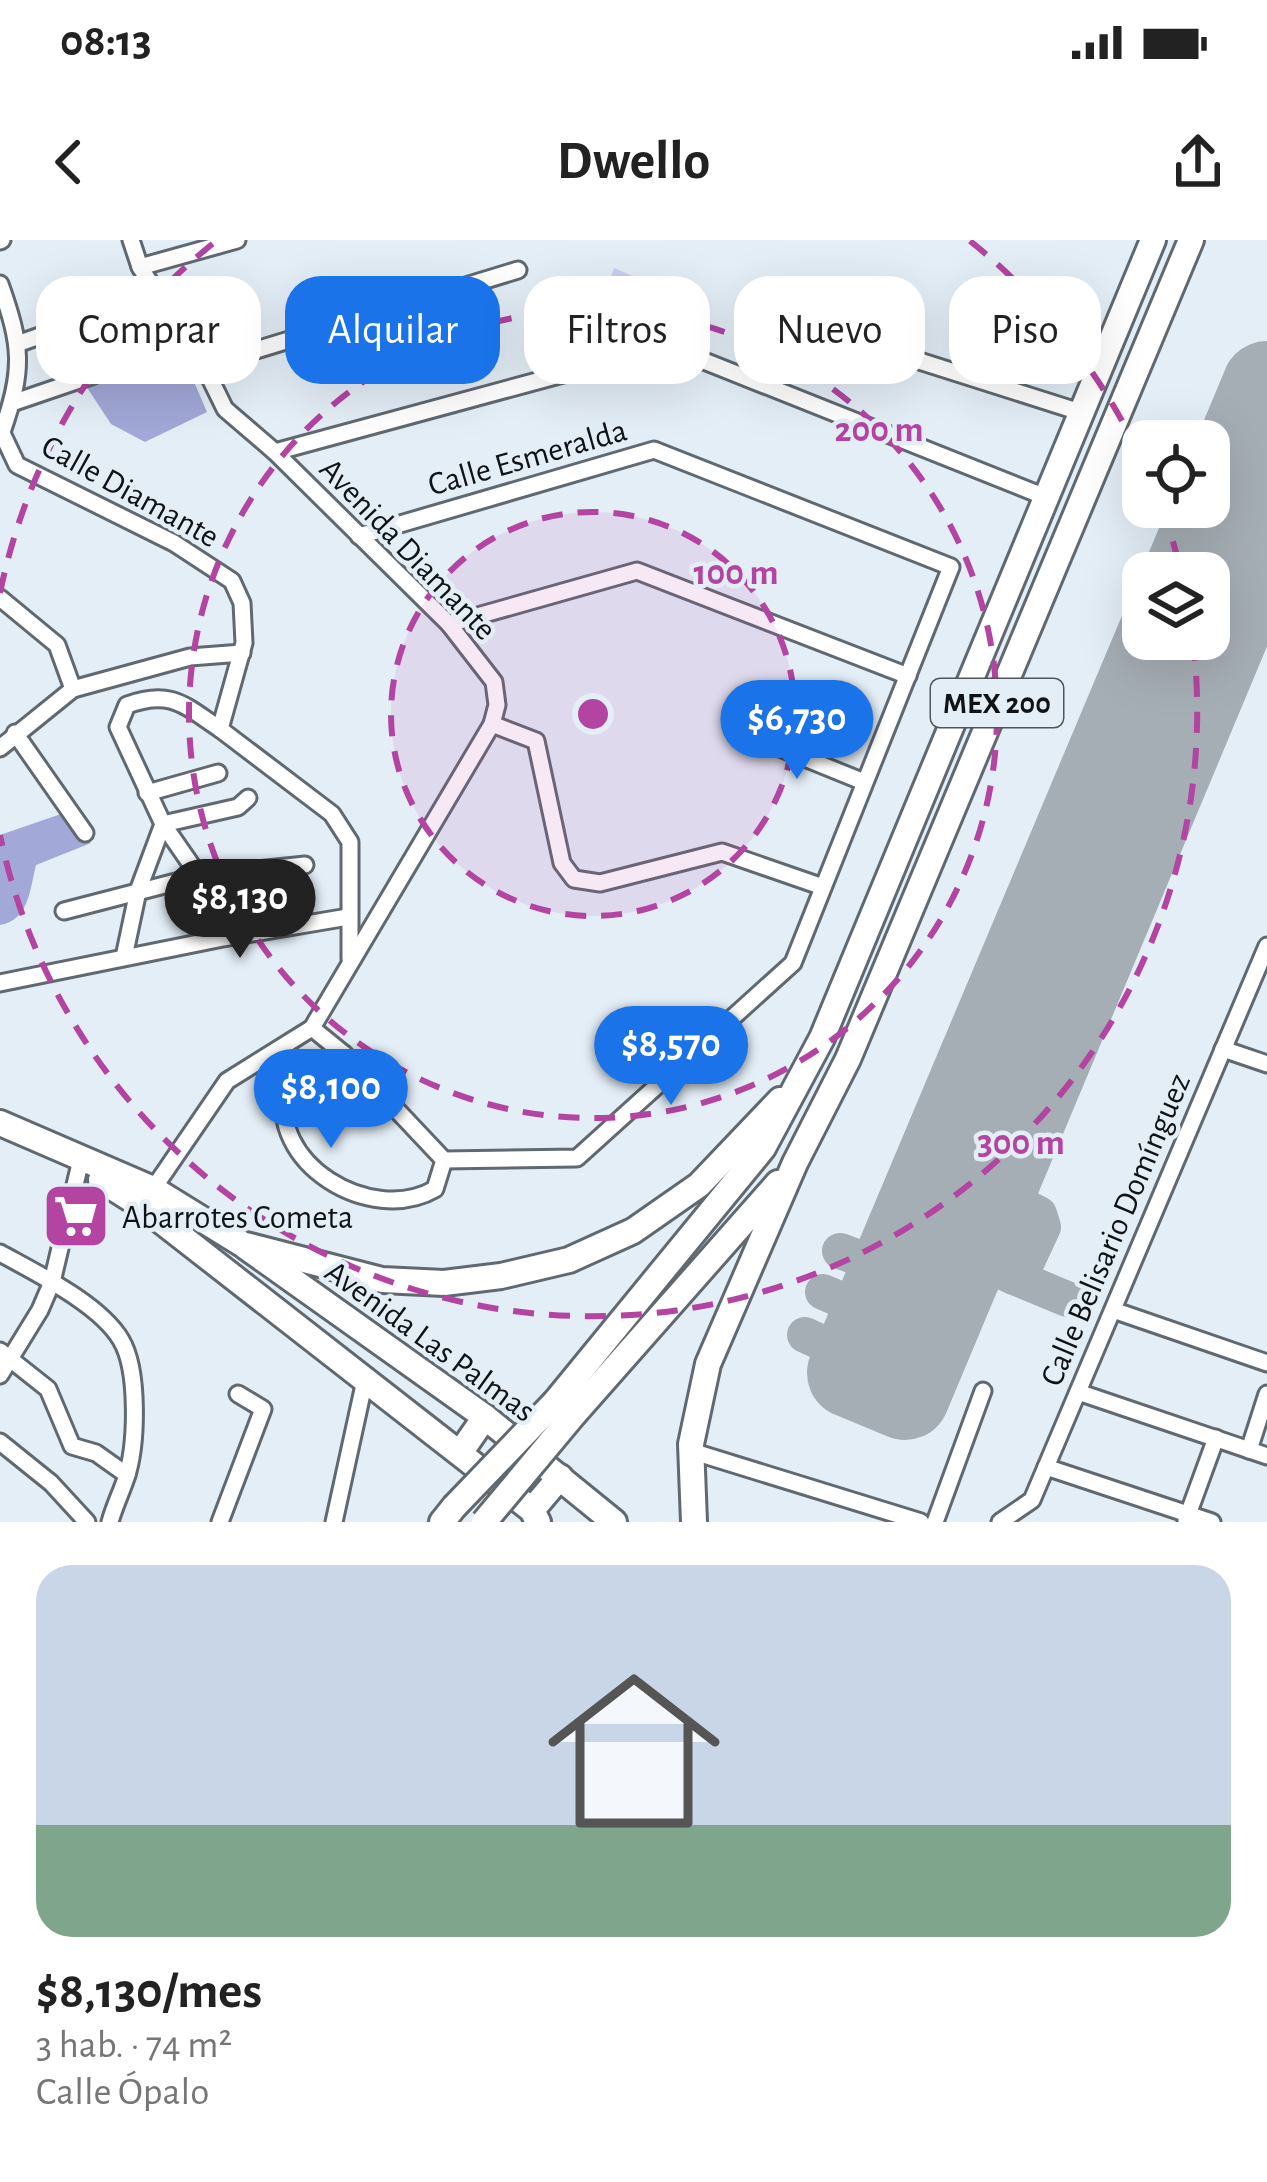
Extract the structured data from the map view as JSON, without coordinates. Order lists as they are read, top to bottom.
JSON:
{
  "streets": {
    "main road": ["MEX 200", "Avenida Las Palmas"],
    "street": [
      "Calle Esmeralda",
      "Calle Diamante",
      "Avenida Diamante",
      "Calle Belisario Domínguez"
    ]
  },
  "crossings": [
    ["Calle Esmeralda", "Avenida Diamante"],
    ["MEX 200", "Avenida Las Palmas"]
  ],
  "places": {
    "supermarket": ["Abarrotes Cometa"]
  },
  "page": {
    "status": "08:13",
    "header": "Dwello",
    "chip": [
      "Comprar",
      "Alquilar",
      "Filtros",
      "Nuevo",
      "Piso"
    ],
    "price": [
      "$6,730",
      "$8,130",
      "$8,570",
      "$8,100"
    ],
    "list": [
      {
        "name": "$8,130/mes",
        "note": "3 hab. · 74 m² · Calle Ópalo"
      }
    ]
  },
  "rings": ["200 m", "100 m", "300 m"]
}
